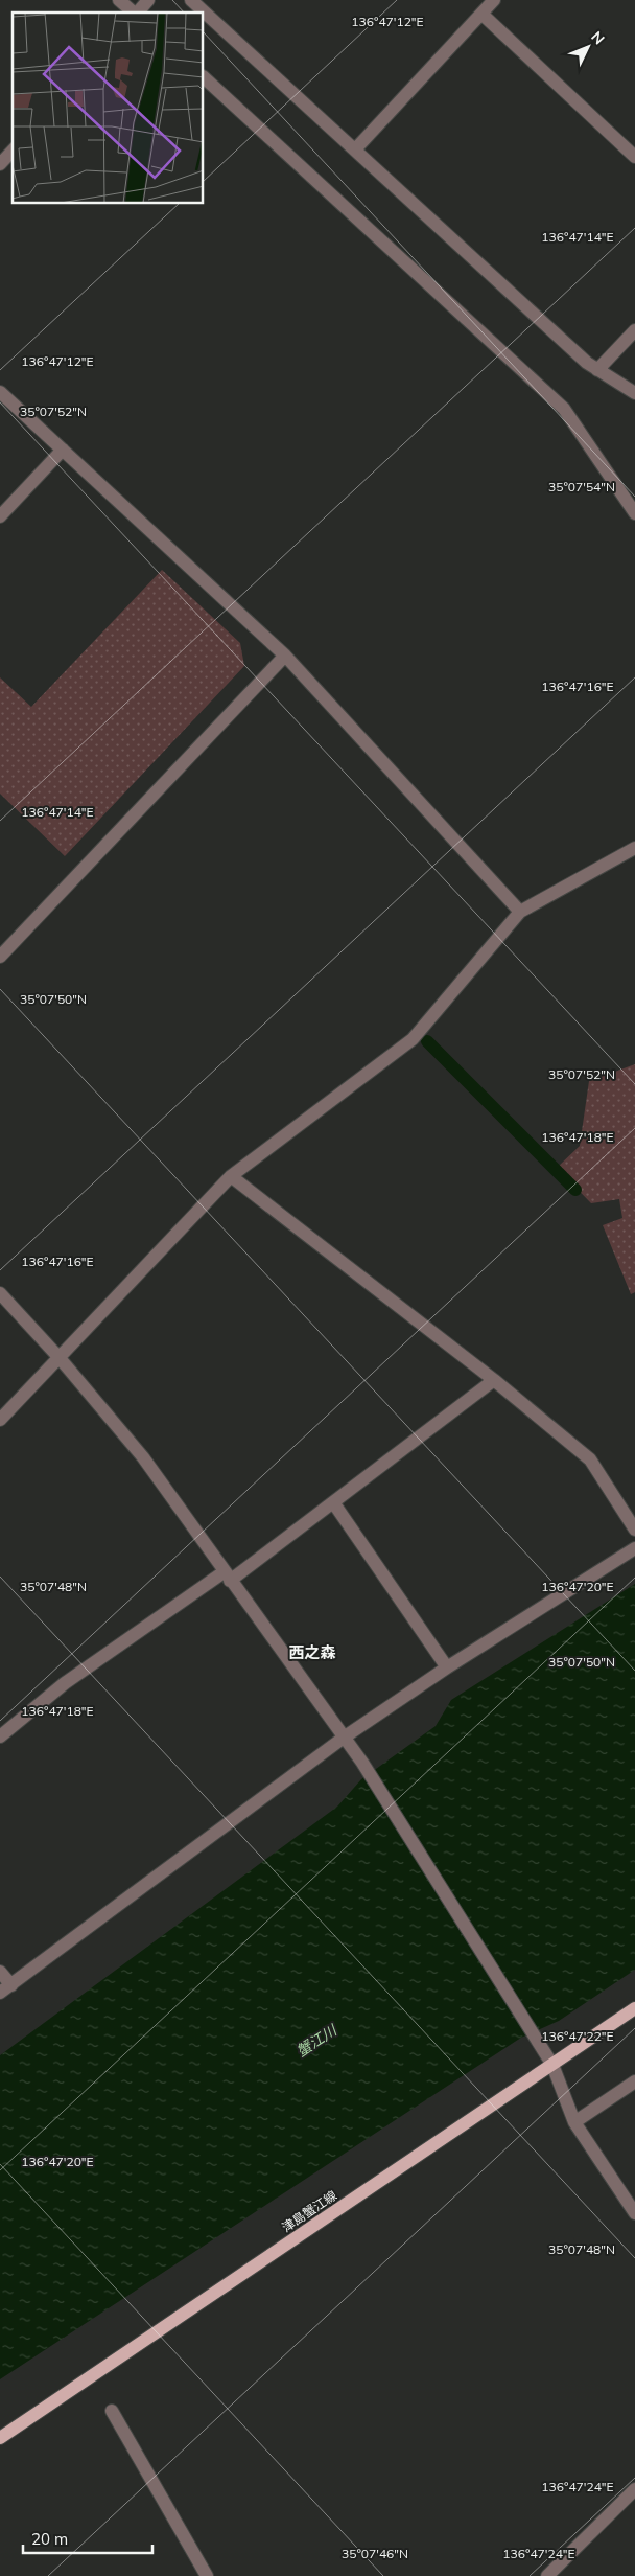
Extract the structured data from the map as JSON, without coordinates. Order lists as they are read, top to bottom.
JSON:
{
  "streets": {
    "main road": ["津島蟹江線"]
  },
  "districts": ["西之森"],
  "water": ["蟹江川"],
  "scale_bar": "20 m",
  "north": "top right",
  "coordinates": [
    "136°47'12\"E",
    "136°47'14\"E",
    "35°07'52\"N",
    "35°07'54\"N",
    "136°47'16\"E",
    "35°07'50\"N",
    "136°47'18\"E",
    "35°07'48\"N",
    "136°47'20\"E",
    "136°47'22\"E",
    "136°47'24\"E",
    "35°07'46\"N"
  ]
}
